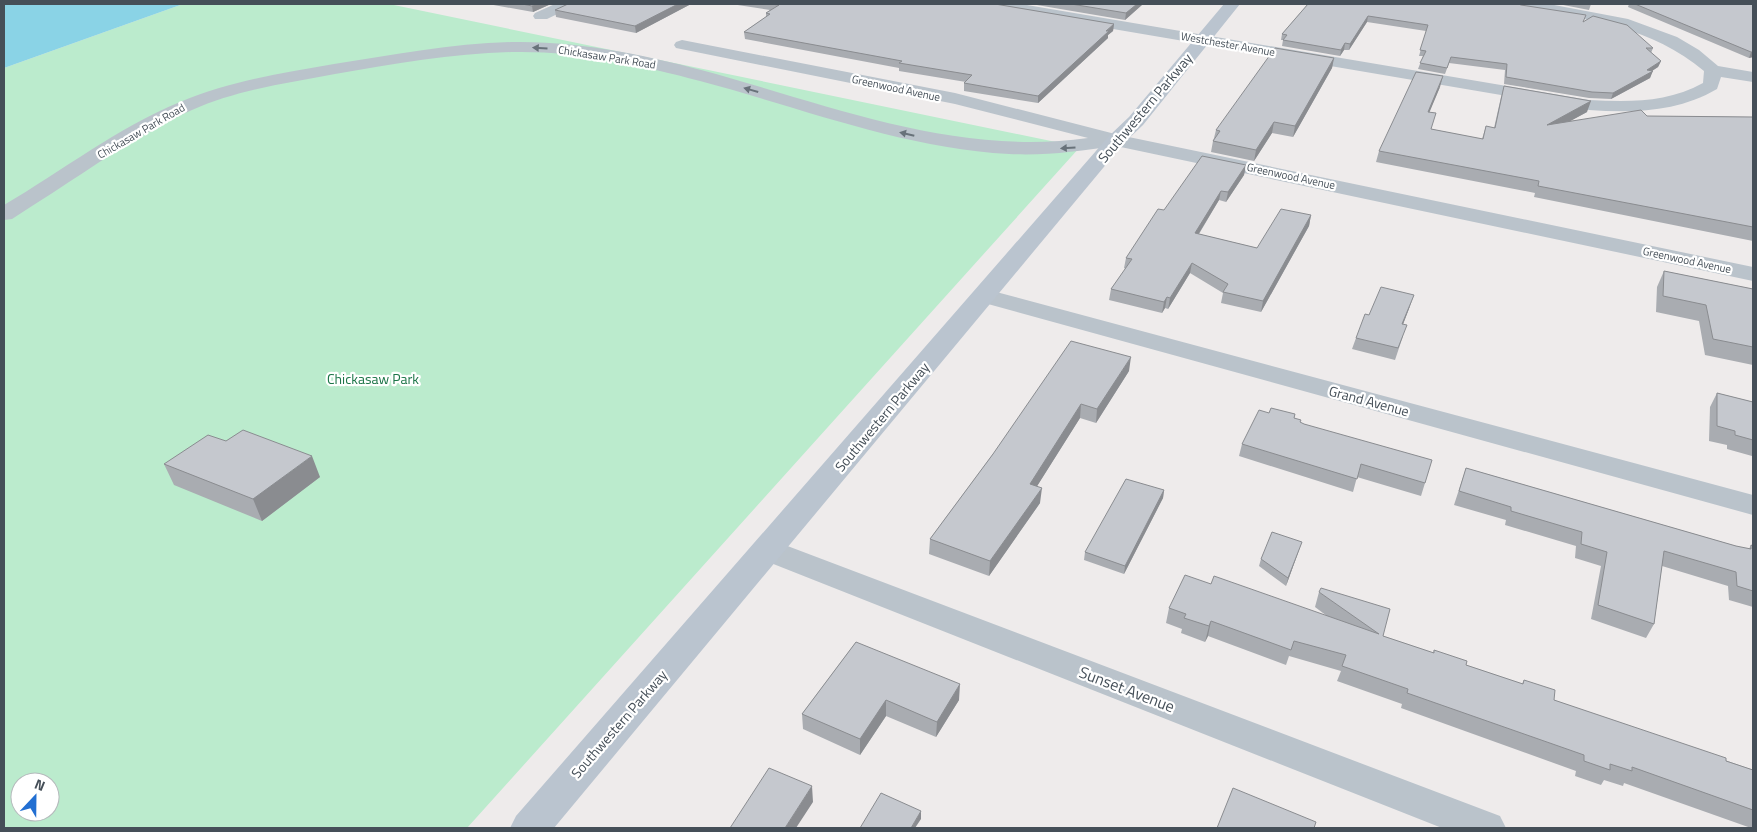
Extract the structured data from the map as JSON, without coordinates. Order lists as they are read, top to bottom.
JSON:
{
  "streets": {
    "street": [
      "Westchester Avenue",
      "Chickasaw Park Road",
      "Greenwood Avenue",
      "Southwestern Parkway",
      "Grand Avenue",
      "Sunset Avenue"
    ]
  },
  "crossings": [
    ["Westchester Avenue", "Southwestern Parkway"],
    ["Chickasaw Park Road", "Greenwood Avenue"],
    ["Chickasaw Park Road", "Southwestern Parkway"],
    ["Greenwood Avenue", "Southwestern Parkway"],
    ["Southwestern Parkway", "Grand Avenue"],
    ["Southwestern Parkway", "Sunset Avenue"]
  ],
  "one_way": ["Chickasaw Park Road"],
  "parks": ["Chickasaw Park"],
  "north": "top"
}
